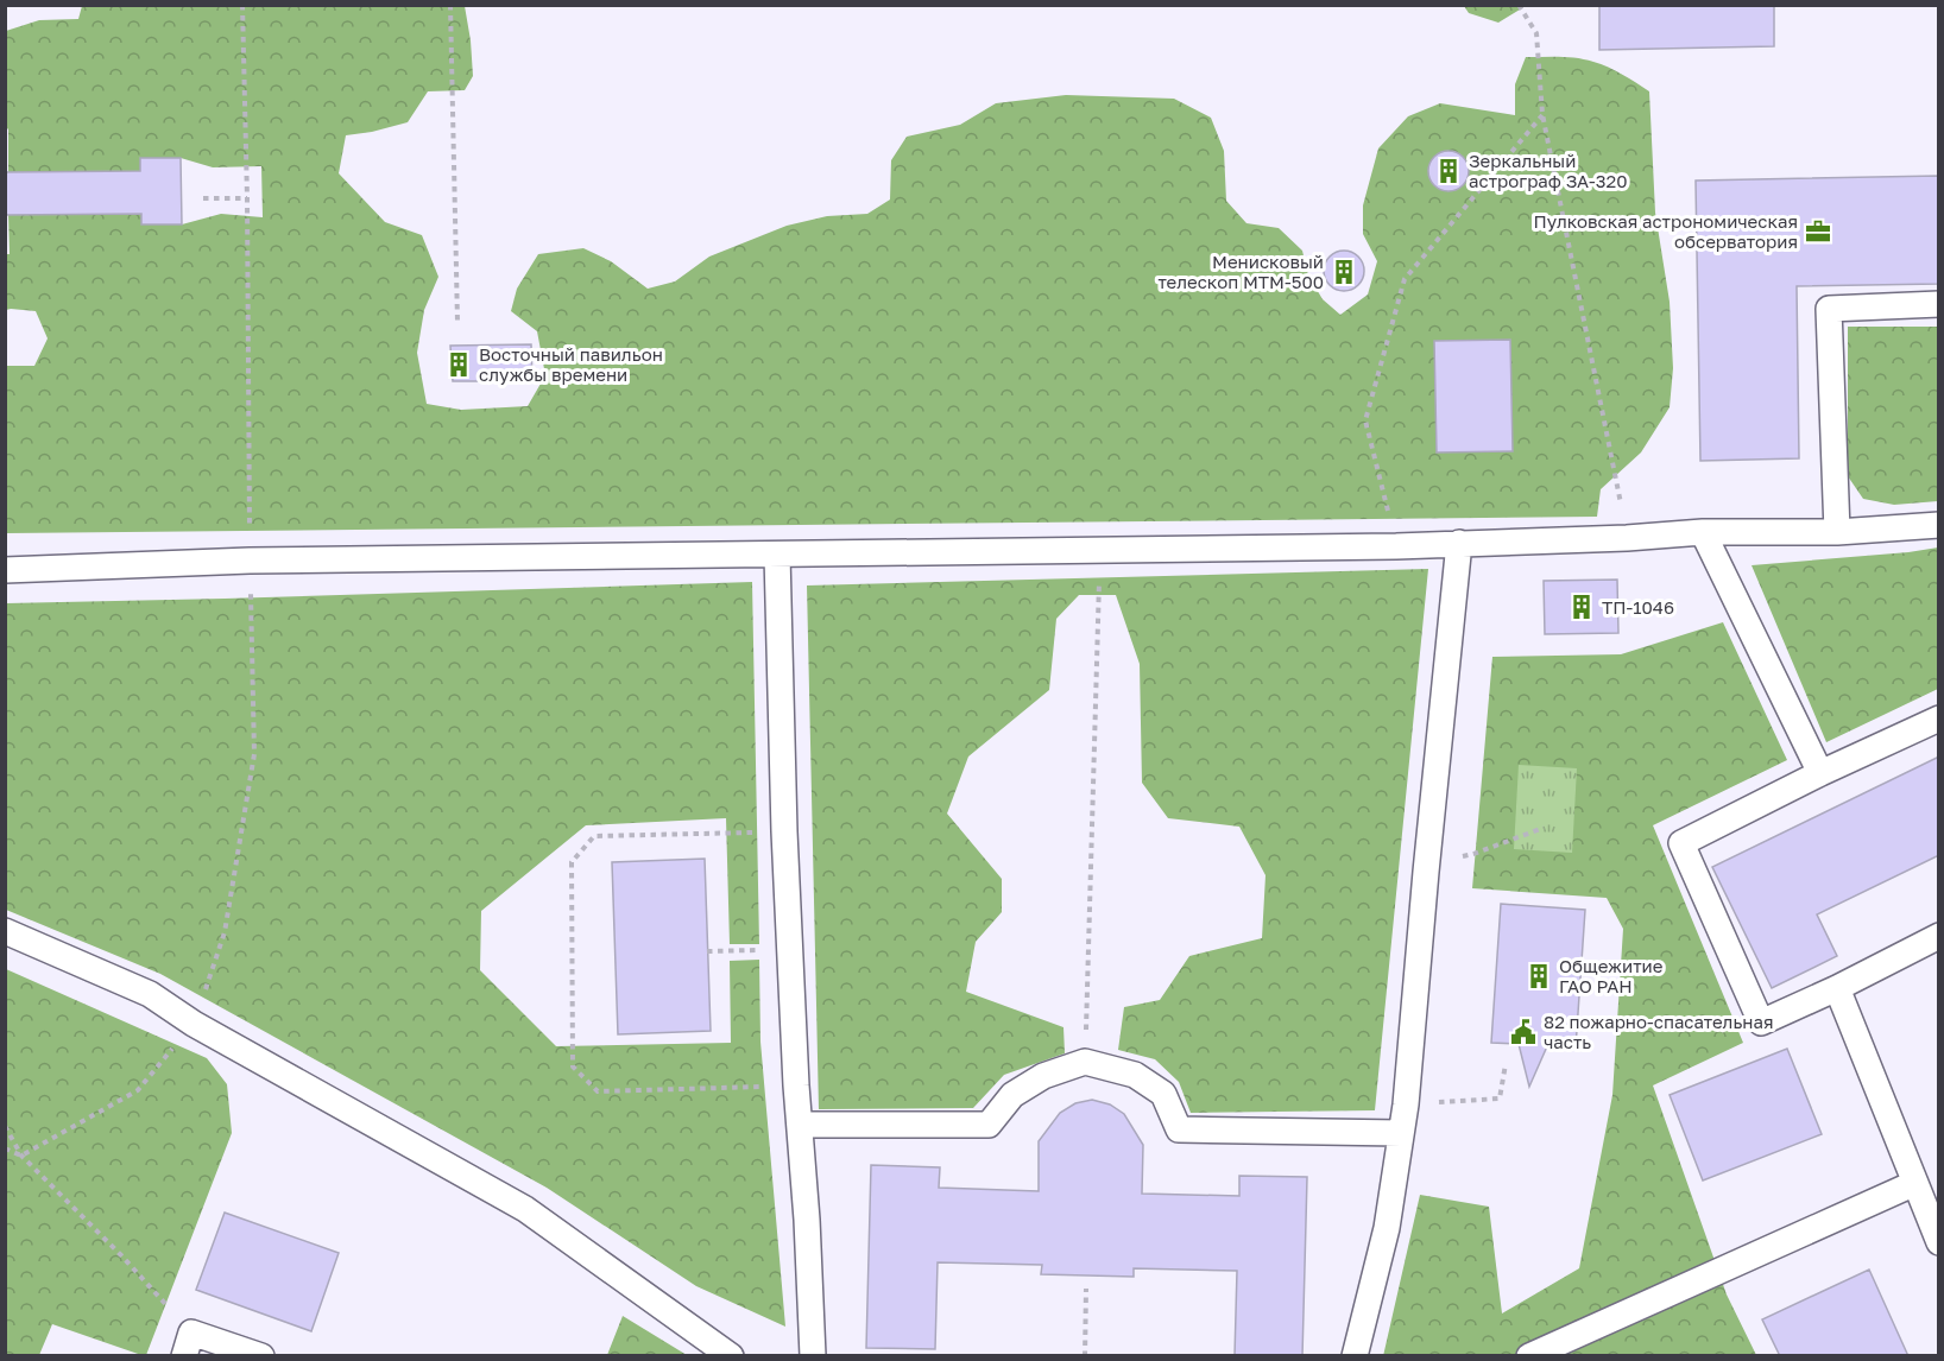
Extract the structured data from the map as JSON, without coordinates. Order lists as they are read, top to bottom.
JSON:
{
  "places": {
    "building": [
      "Зеркальный астрограф ЗА-320",
      "Менисковый телескоп МТМ-500",
      "Восточный павильон службы времени",
      "ТП-1046",
      "Общежитие ГАО РАН"
    ],
    "office": ["Пулковская астрономическая обсерватория"],
    "public building": ["82 пожарно-спасательная часть"]
  }
}
